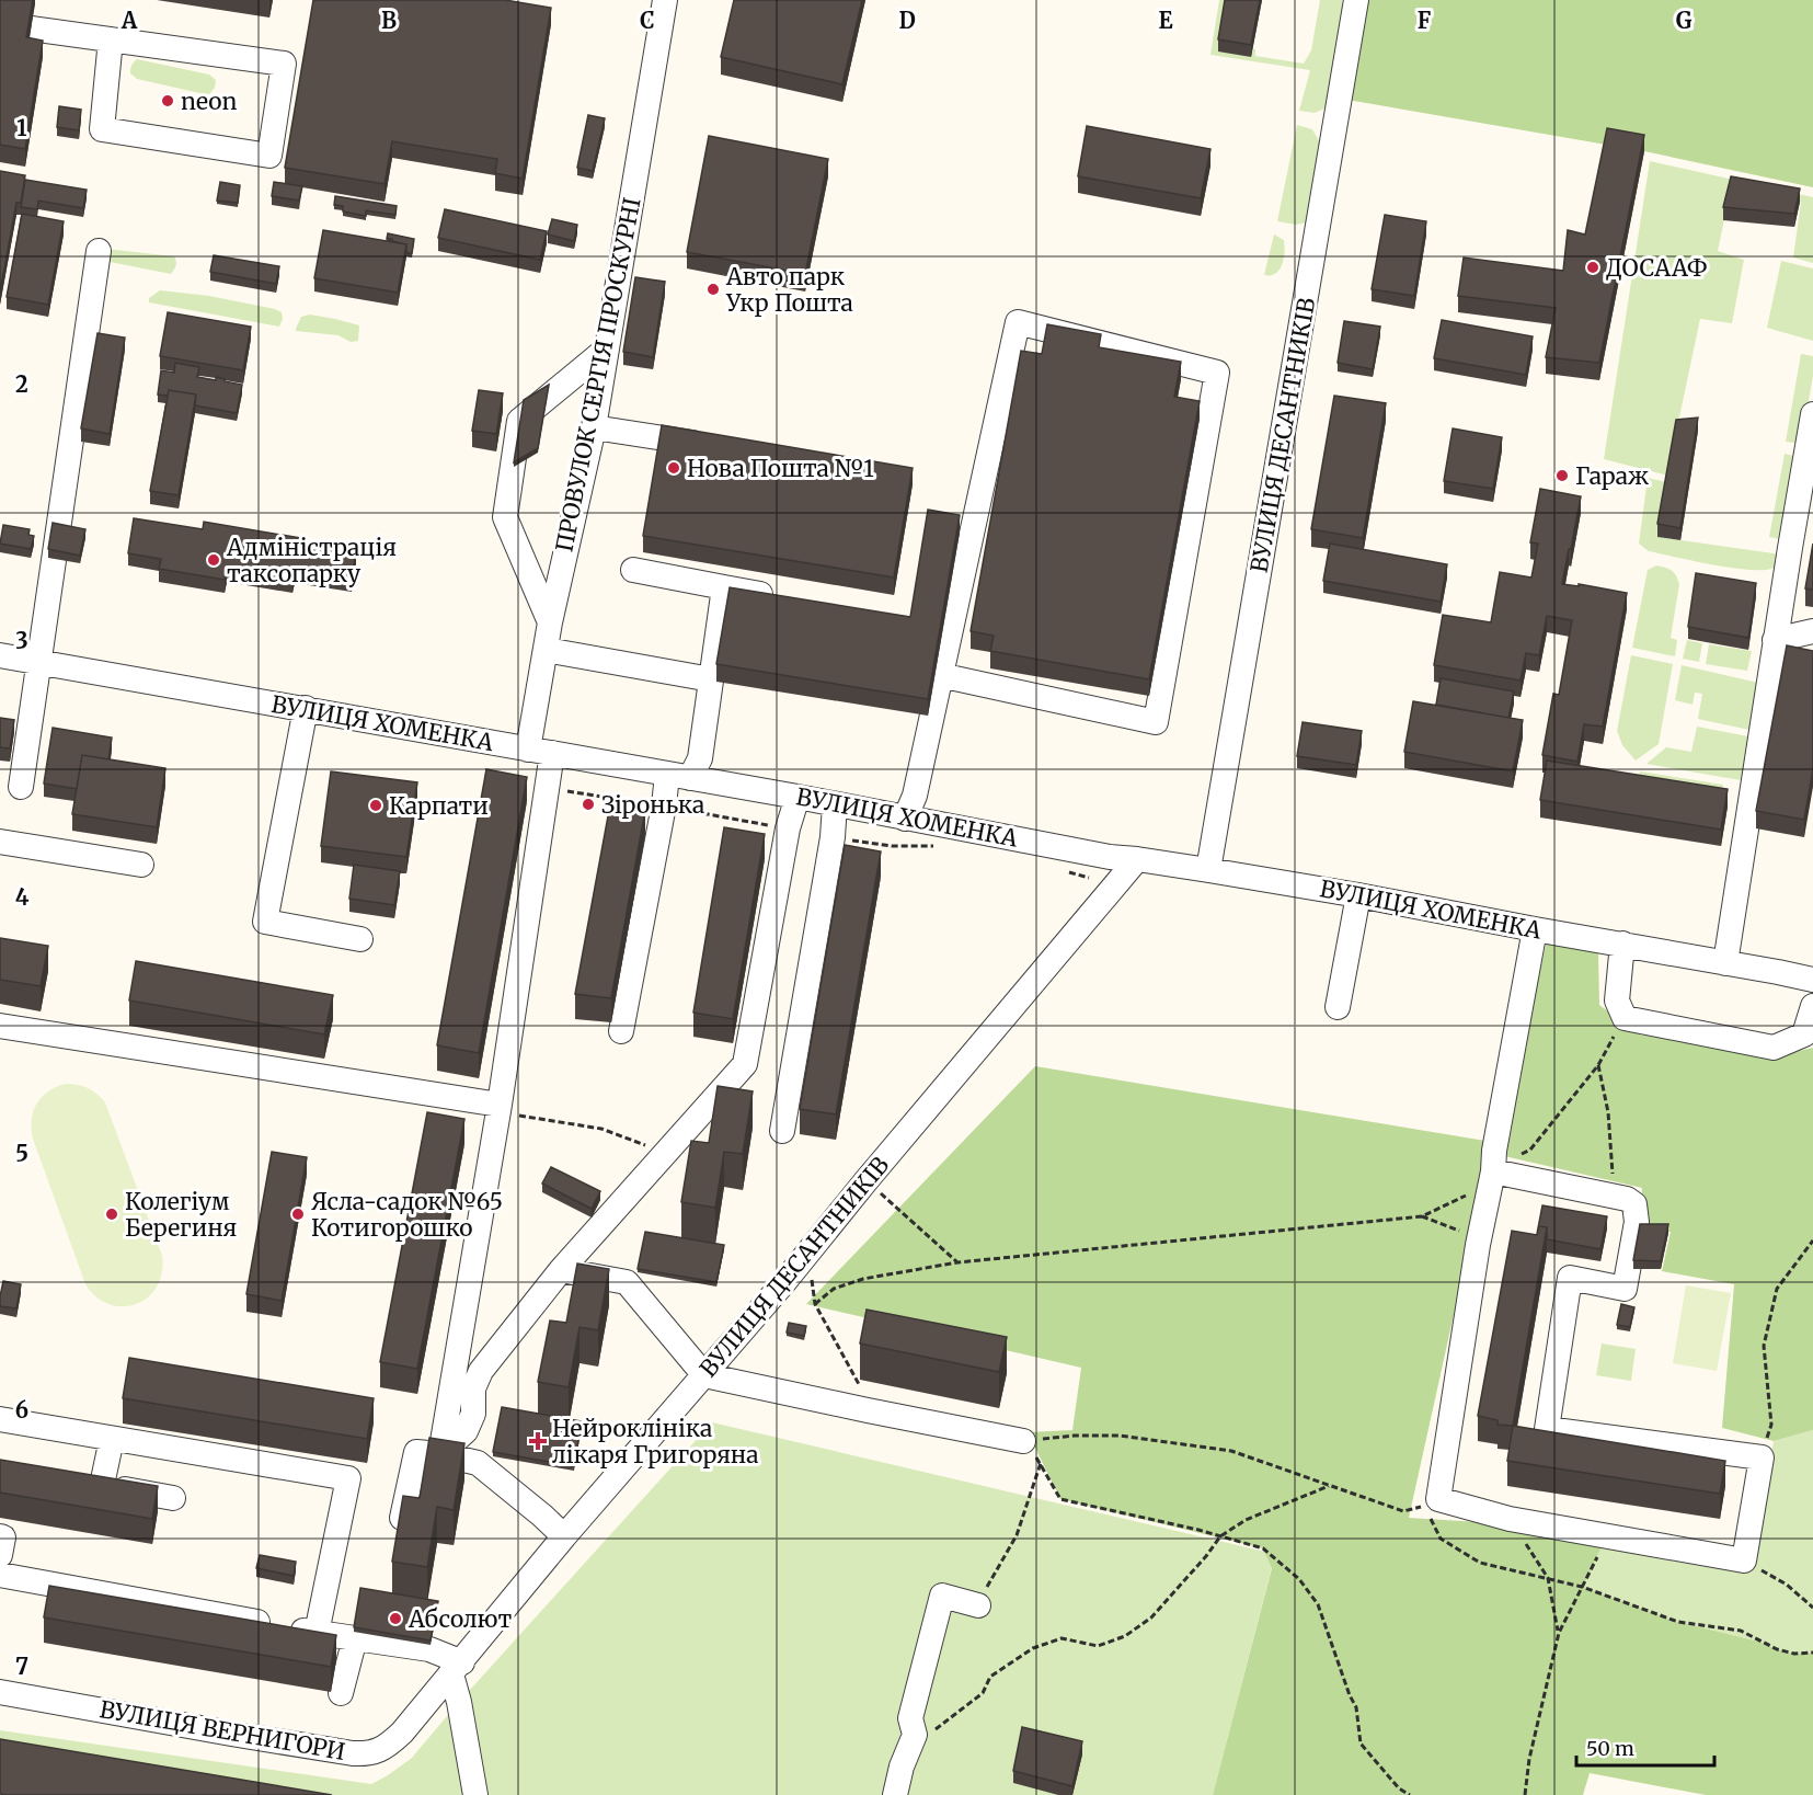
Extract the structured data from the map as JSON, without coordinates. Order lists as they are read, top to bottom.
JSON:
{
  "streets": {
    "street": [
      "ПРОВУЛОК СЕРГІЯ ПРОСКУРНІ",
      "ВУЛИЦЯ ДЕСАНТНИКІВ",
      "ВУЛИЦЯ ХОМЕНКА",
      "ВУЛИЦЯ ВЕРНИГОРИ"
    ]
  },
  "crossings": [
    ["ПРОВУЛОК СЕРГІЯ ПРОСКУРНІ", "ВУЛИЦЯ ХОМЕНКА"],
    ["ВУЛИЦЯ ДЕСАНТНИКІВ", "ВУЛИЦЯ ХОМЕНКА"],
    ["ВУЛИЦЯ ДЕСАНТНИКІВ", "ВУЛИЦЯ ВЕРНИГОРИ"]
  ],
  "places": {
    "other": [
      "neon",
      "ДОСААФ",
      "Авто парк Укр Пошта",
      "Нова Пошта №1",
      "Гараж",
      "Адміністрація таксопарку",
      "Зіронька",
      "Карпати",
      "Колегіум Берегиня",
      "Ясла-садок №65 Котигорошко",
      "Абсолют"
    ],
    "health": ["Нейроклініка лікаря Григоряна"]
  },
  "scale_bar": "50 m",
  "grid": {
    "columns": [
      "A",
      "B",
      "C",
      "D",
      "E",
      "F",
      "G"
    ],
    "rows": [
      "1",
      "2",
      "3",
      "4",
      "5",
      "6",
      "7"
    ]
  }
}
